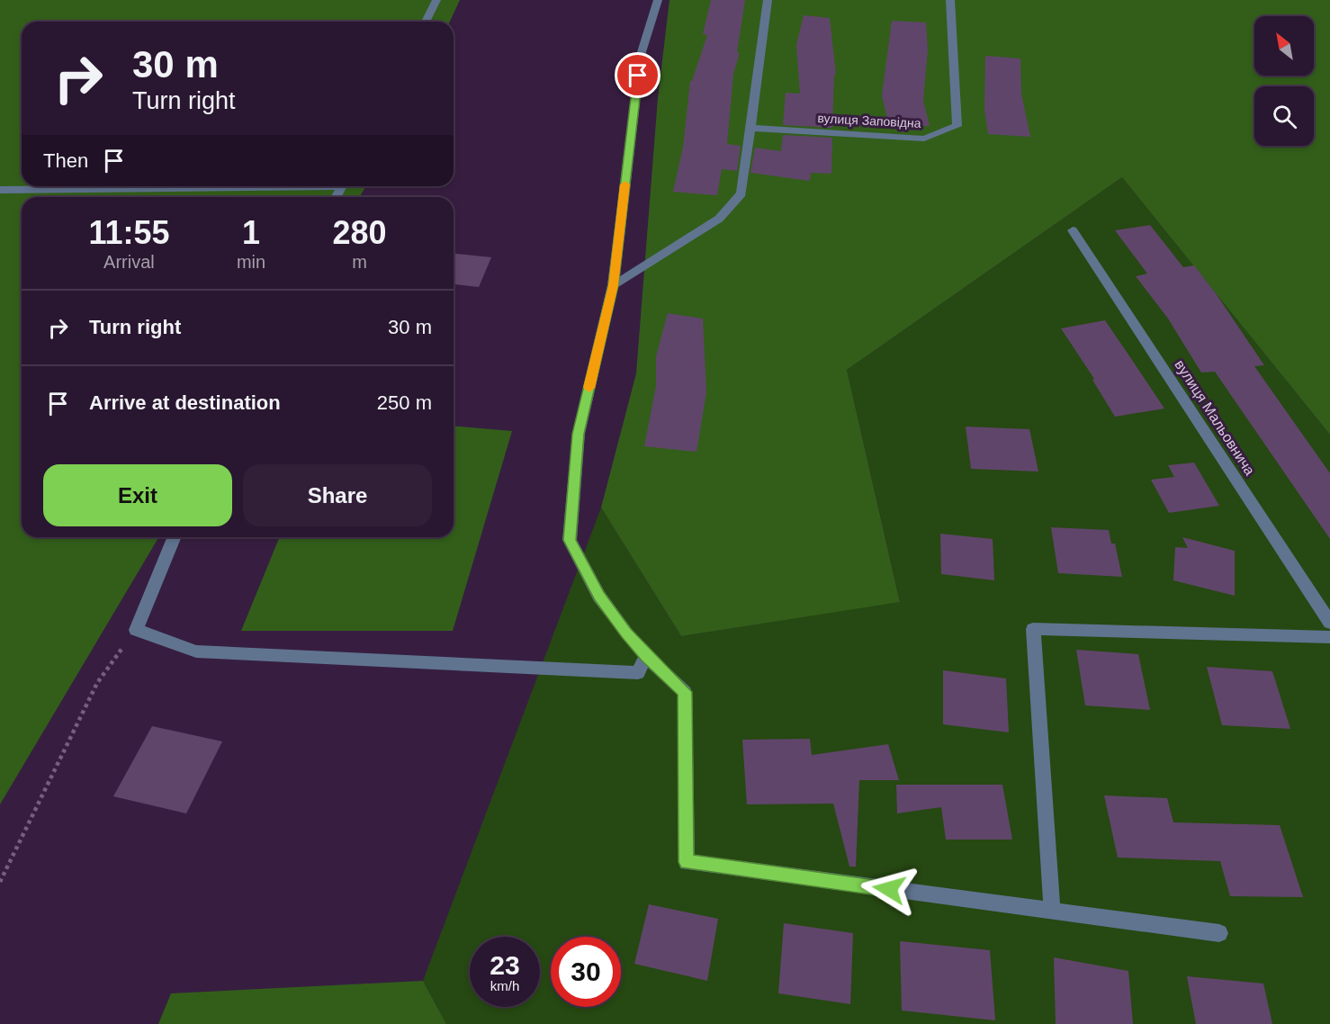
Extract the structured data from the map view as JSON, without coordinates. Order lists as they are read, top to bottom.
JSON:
{
  "streets": {
    "street": ["вулиця Заповідна", "вулиця Мальовнича"]
  },
  "north": "top left",
  "page": {
    "turn": ["30 m", "Turn right"],
    "then": "Then",
    "eta": [
      "11:55",
      "Arrival",
      "1",
      "min",
      "280",
      "m"
    ],
    "list": [
      {
        "name": "Turn right",
        "value": "30 m"
      },
      {
        "name": "Arrive at destination",
        "value": "250 m"
      }
    ],
    "buttons": ["Exit", "Share"],
    "speed": "23 km/h",
    "limit": "30"
  }
}
